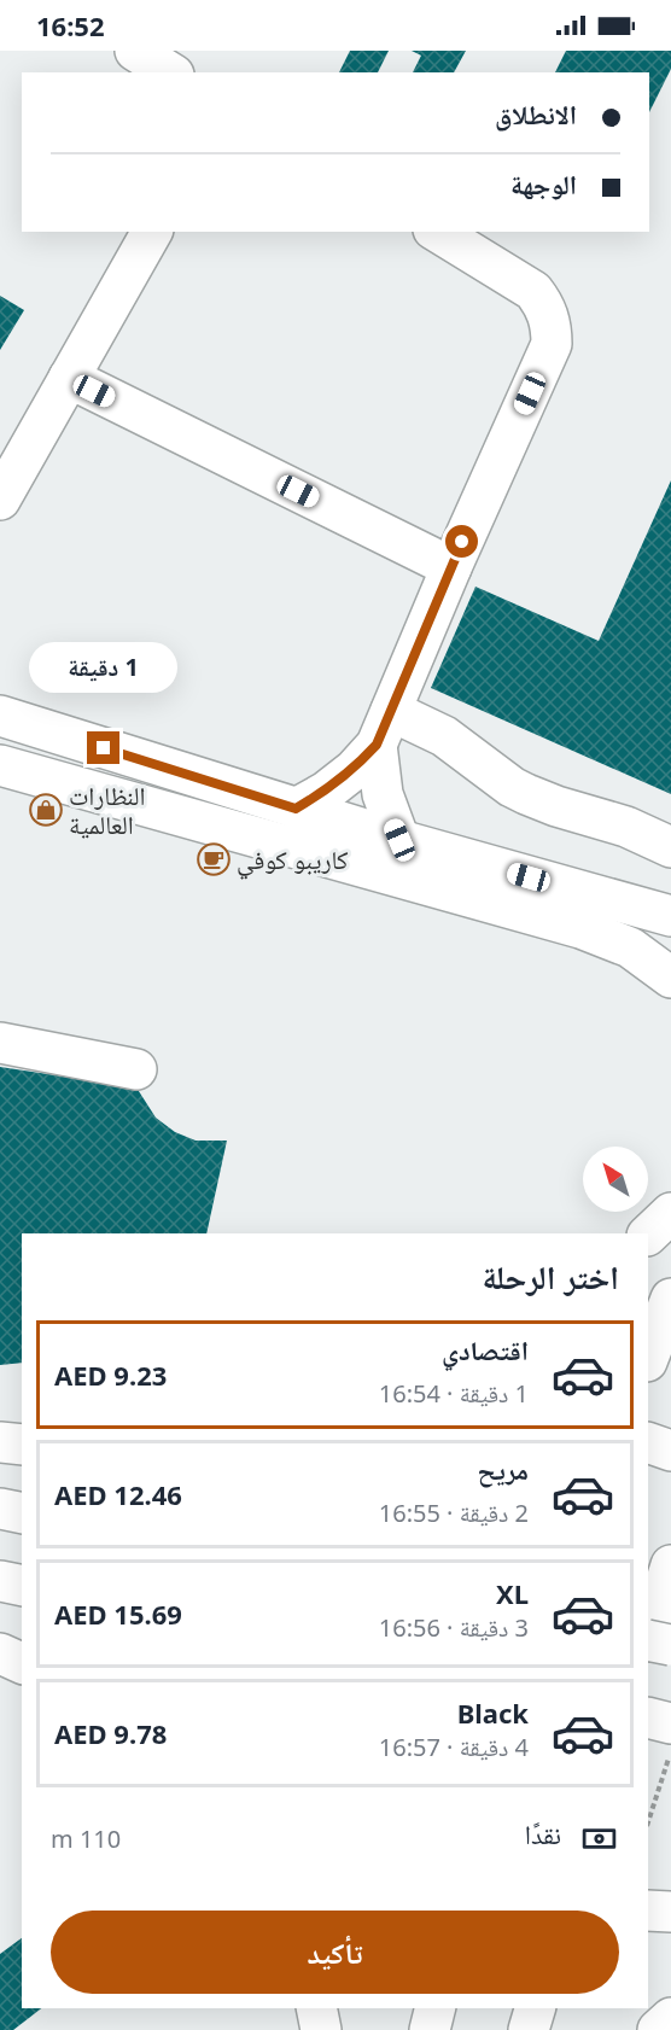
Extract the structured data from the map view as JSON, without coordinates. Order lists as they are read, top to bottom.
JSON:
{
  "places": {
    "shop": ["النظارات العالمية"],
    "cafe": ["كاريبو كوفي"]
  },
  "north": "top left",
  "page": {
    "status": "16:52",
    "banner": ["الانطلاق", "الوجهة"],
    "bubble": "1 دقيقة",
    "heading": "اختر الرحلة",
    "list": [
      {
        "name": "اقتصادي",
        "note": "1 دقيقة · 16:54",
        "value": "AED 9.23"
      },
      {
        "name": "مريح",
        "note": "2 دقيقة · 16:55",
        "value": "AED 12.46"
      },
      {
        "name": "XL",
        "note": "3 دقيقة · 16:56",
        "value": "AED 15.69"
      },
      {
        "name": "Black",
        "note": "4 دقيقة · 16:57",
        "value": "AED 9.78"
      }
    ],
    "pay": ["نقدًا", "110 m"],
    "buttons": "تأكيد"
  }
}
